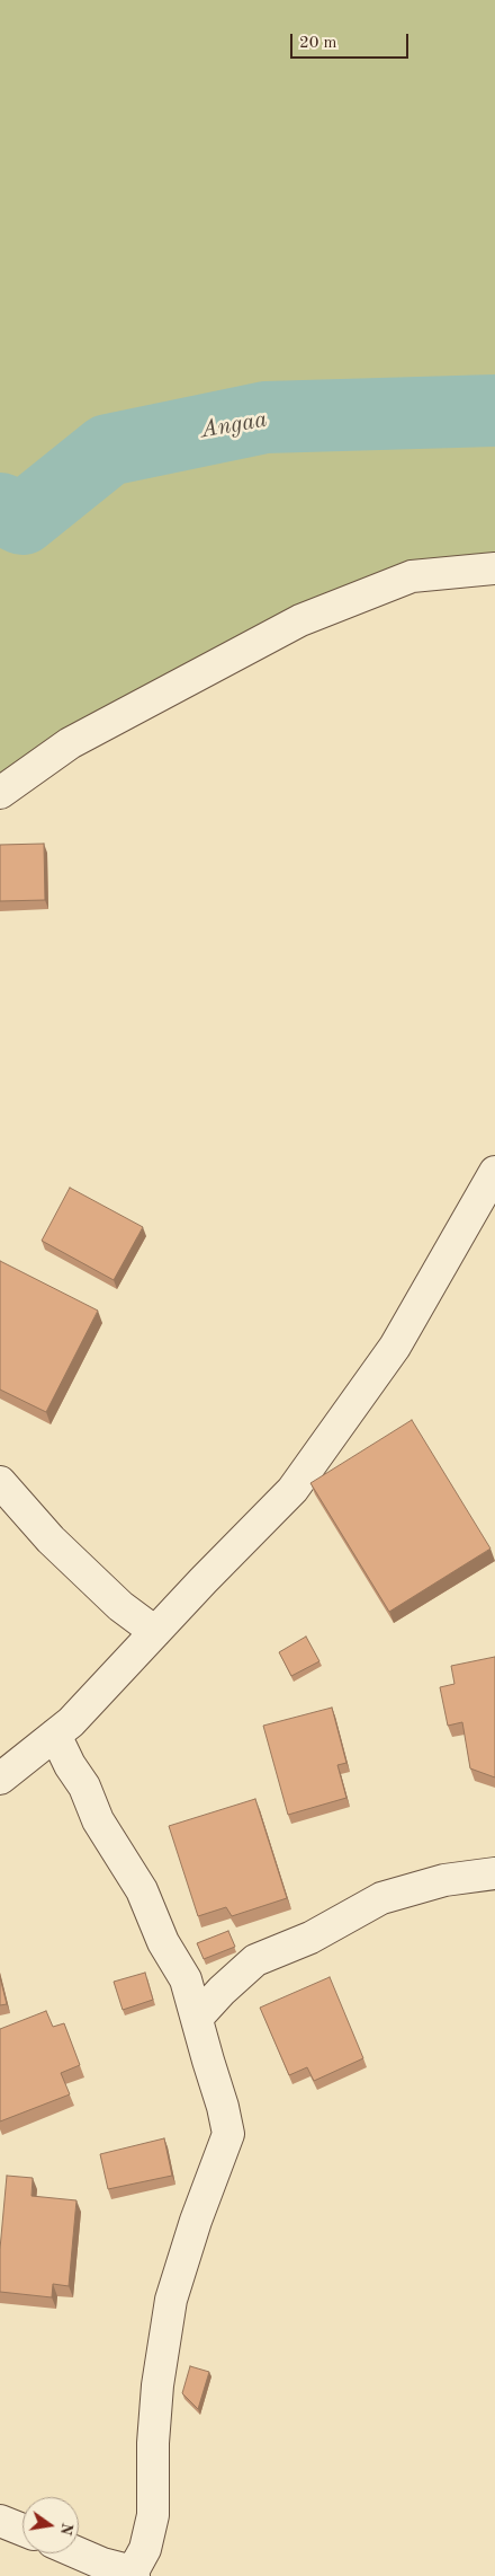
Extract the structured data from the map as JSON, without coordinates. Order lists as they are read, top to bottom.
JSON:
{
  "water": ["Angaa"],
  "scale_bar": "20 m",
  "north": "right"
}
